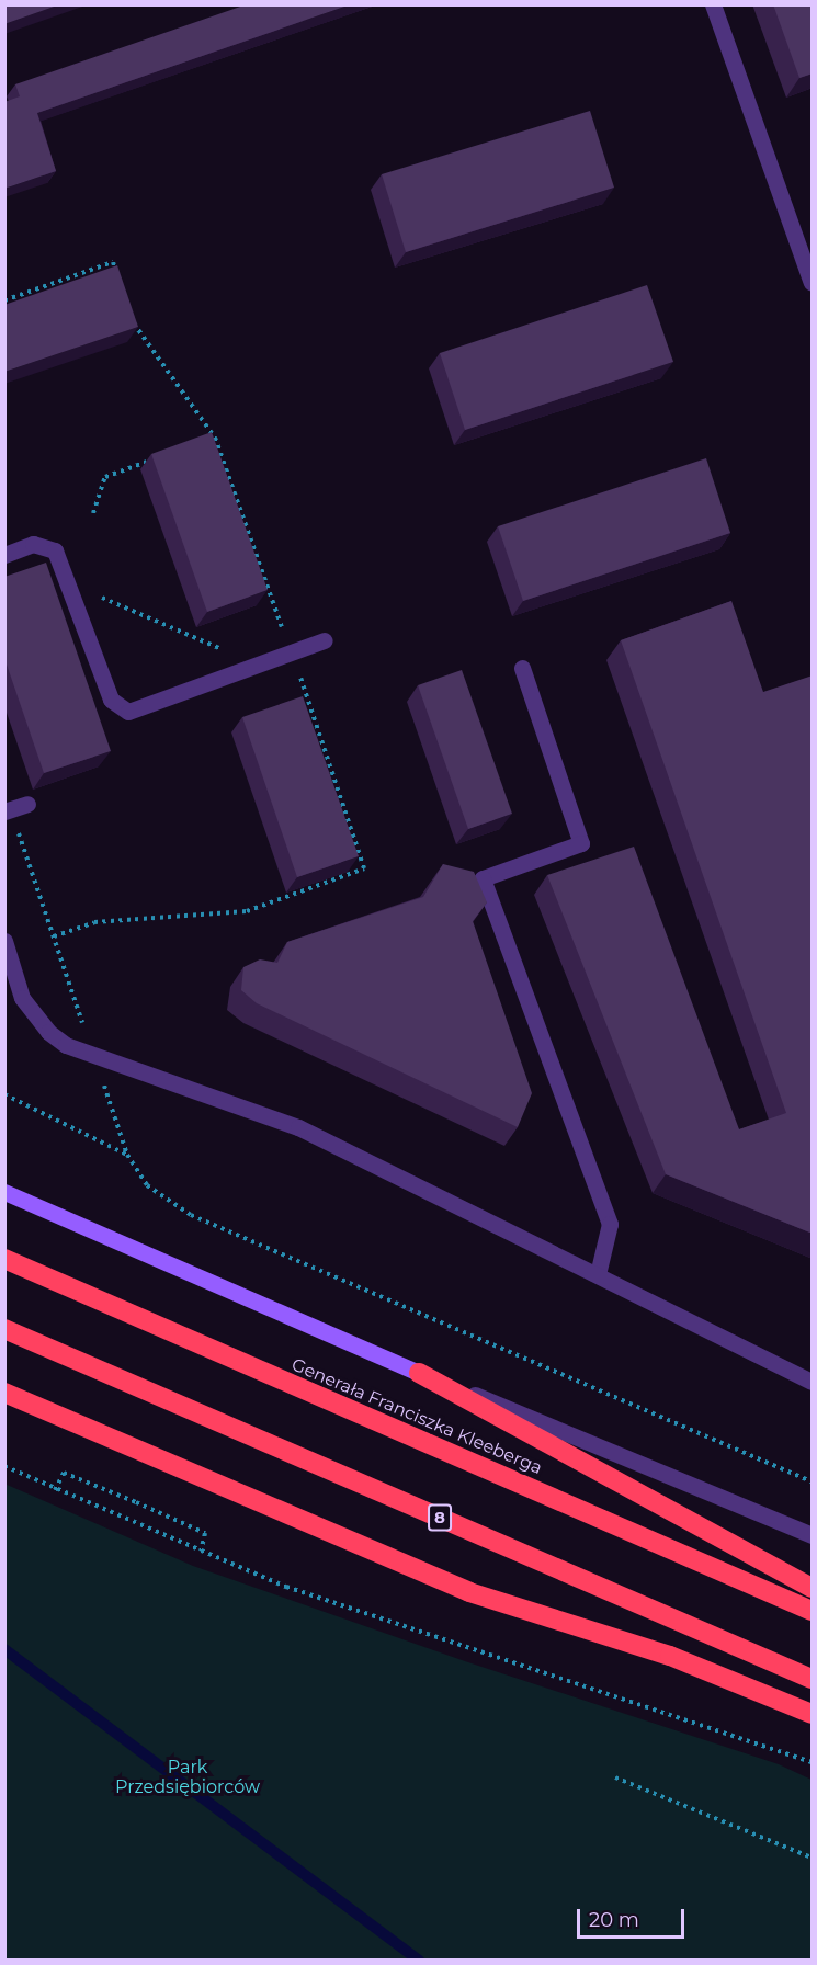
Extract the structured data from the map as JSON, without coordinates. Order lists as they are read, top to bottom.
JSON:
{
  "streets": {
    "highway": ["Generała Franciszka Kleeberga", "8"]
  },
  "parks": ["Park Przedsiębiorców"],
  "scale_bar": "20 m"
}
